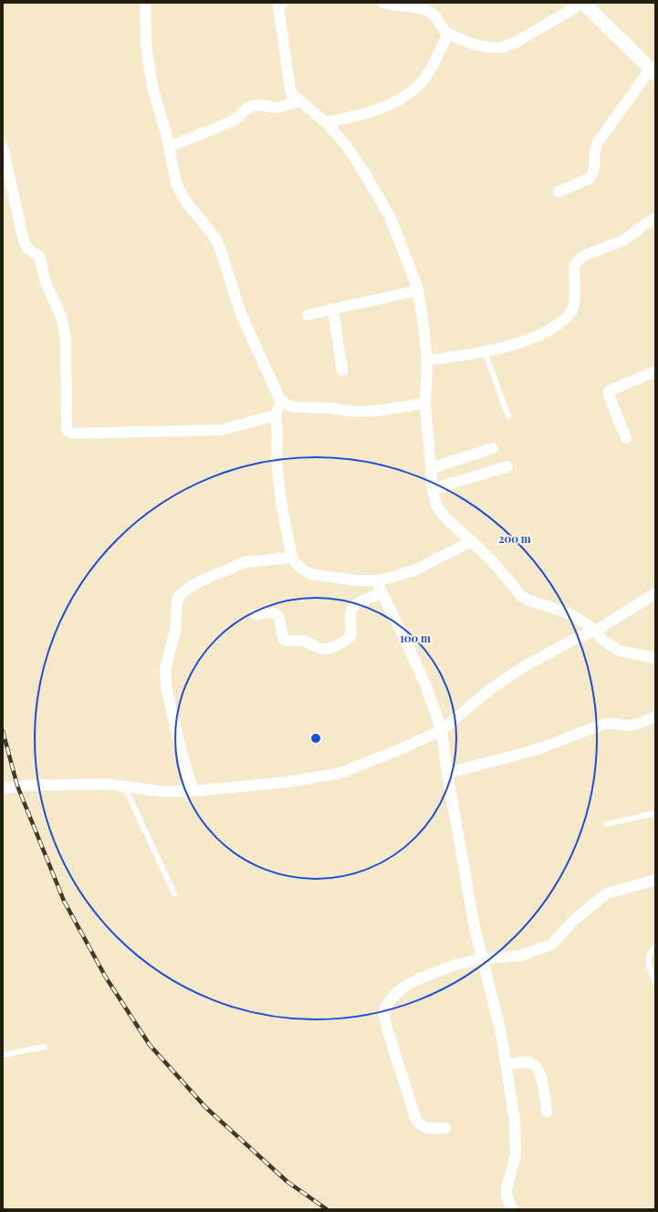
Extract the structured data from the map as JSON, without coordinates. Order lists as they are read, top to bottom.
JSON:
{
  "rings": ["200 m", "100 m"]
}
